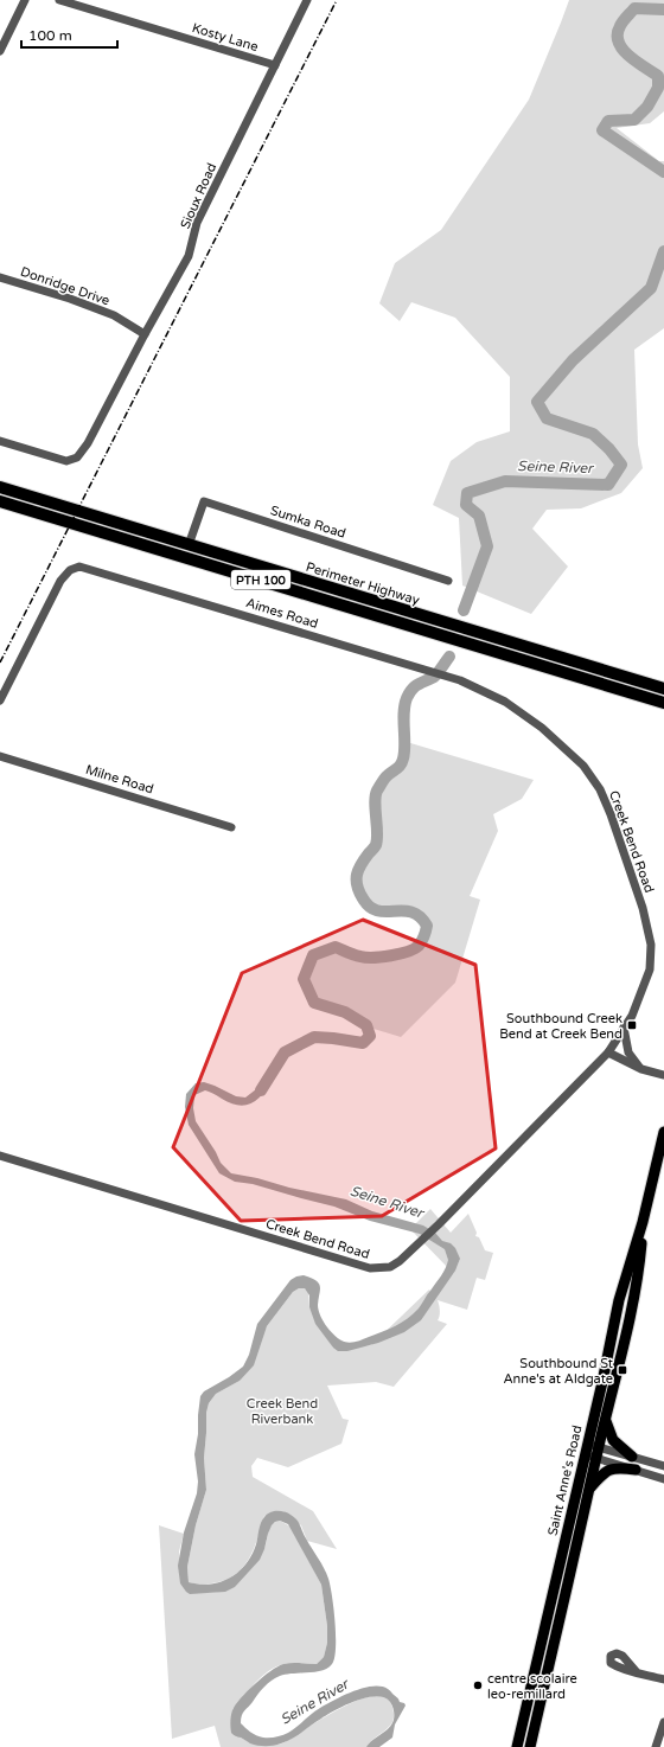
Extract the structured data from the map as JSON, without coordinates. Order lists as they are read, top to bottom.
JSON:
{
  "streets": {
    "highway": ["PTH 100", "Perimeter Highway"],
    "main road": ["Saint Anne's Road"],
    "street": [
      "Kosty Lane",
      "Sioux Road",
      "Donridge Drive",
      "Sumka Road",
      "Aimes Road",
      "Milne Road",
      "Creek Bend Road"
    ]
  },
  "crossings": [
    ["Kosty Lane", "Sioux Road"],
    ["Sioux Road", "Donridge Drive"],
    ["Sumka Road", "Perimeter Highway"],
    ["Aimes Road", "Creek Bend Road"]
  ],
  "water": ["Seine River"],
  "parks": ["Creek Bend Riverbank"],
  "places": {
    "transit": ["Southbound Creek Bend at Creek Bend", "Southbound St Anne's at Aldgate"],
    "other": ["centre scolaire leo-remillard"]
  },
  "scale_bar": "100 m"
}
